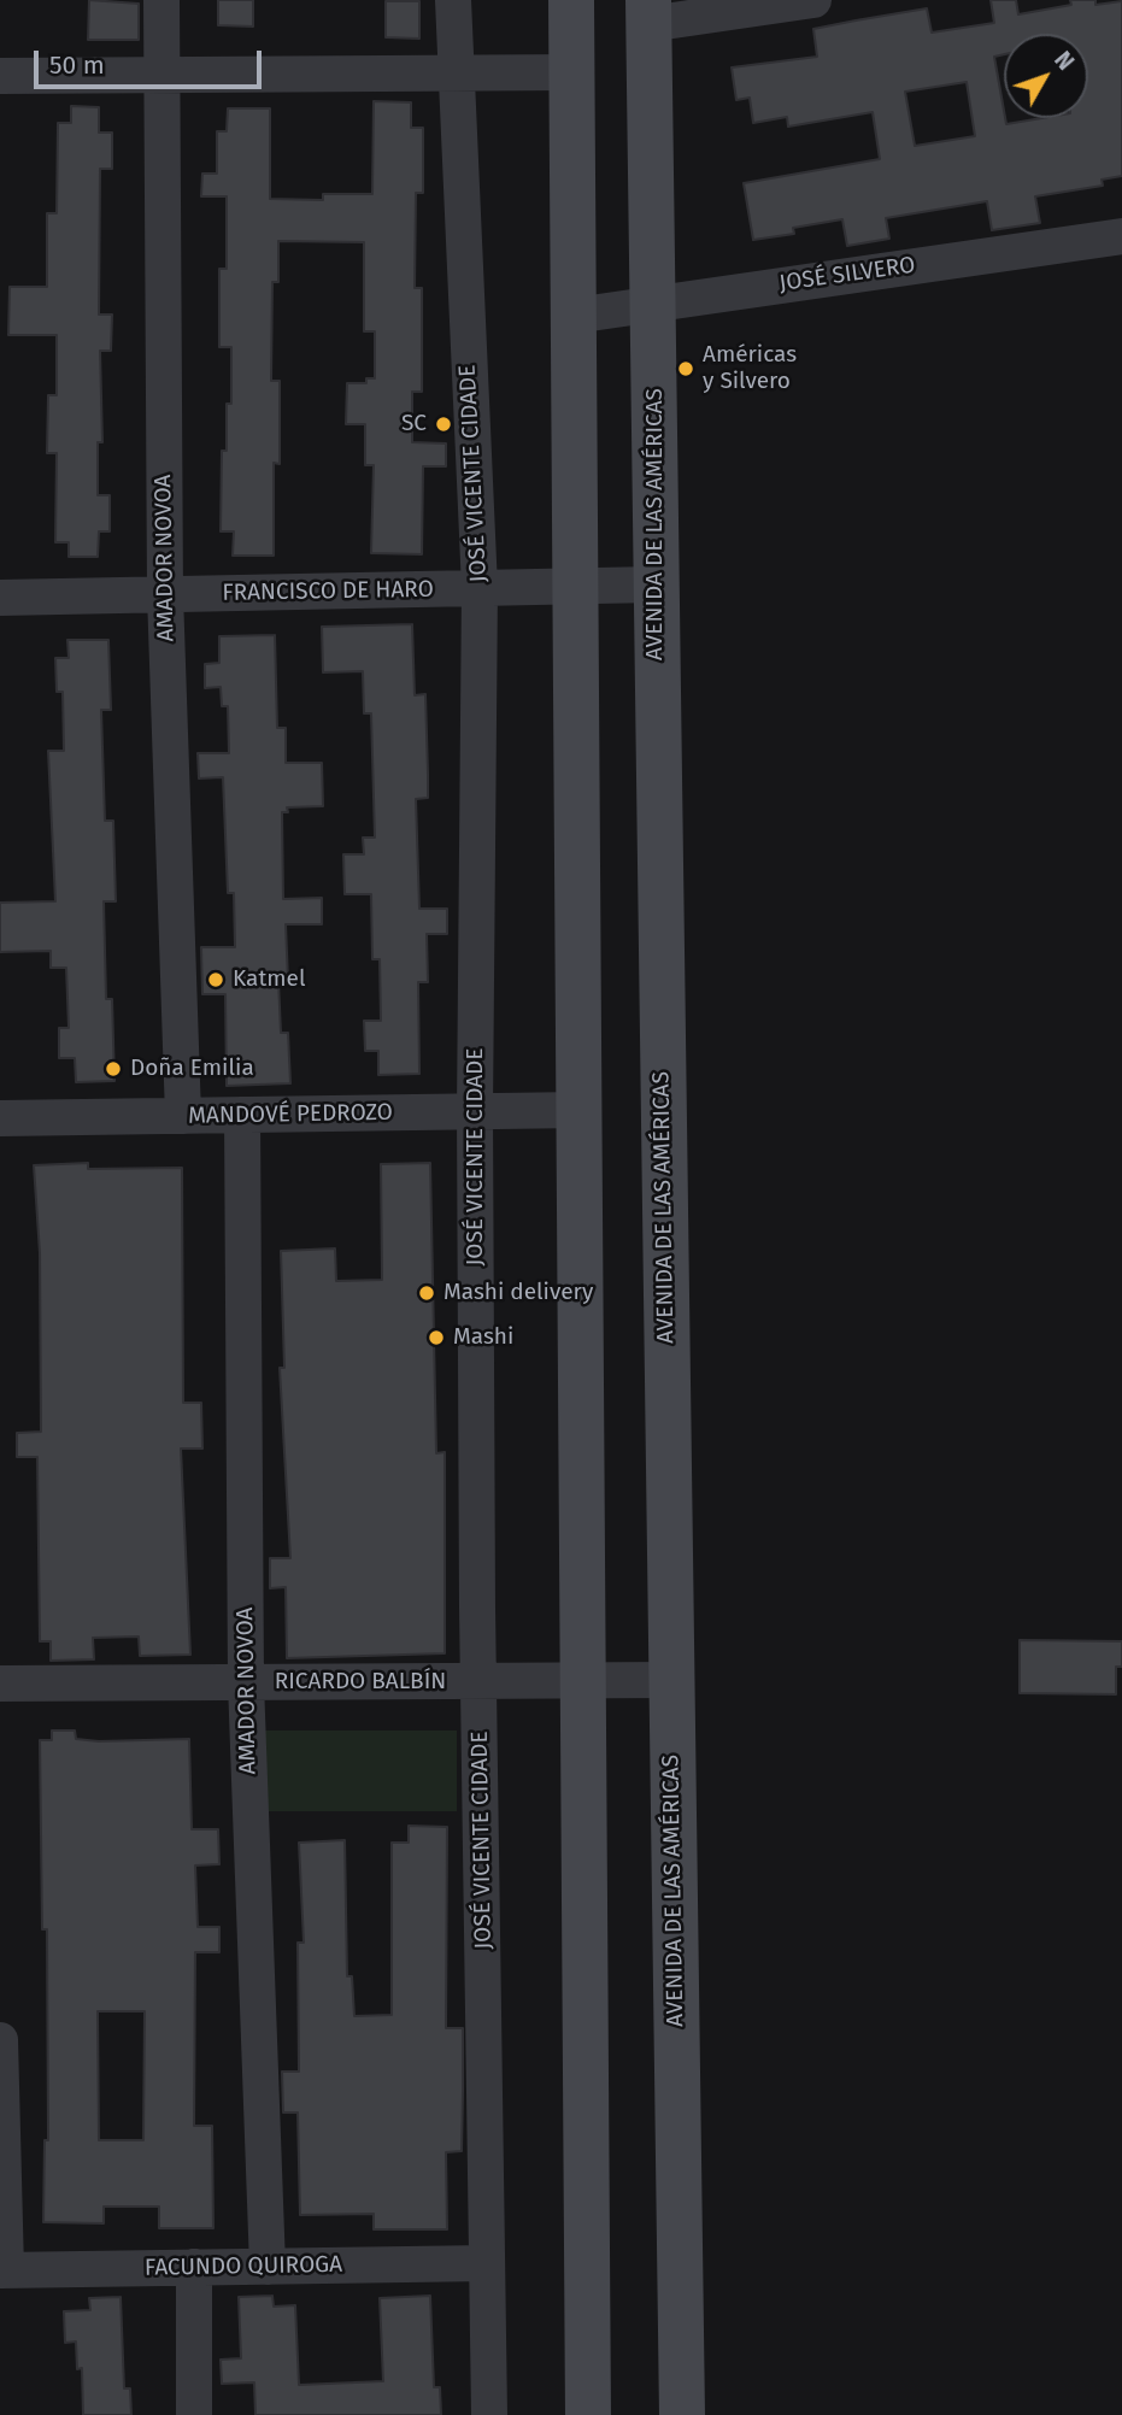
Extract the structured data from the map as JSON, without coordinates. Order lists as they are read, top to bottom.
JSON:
{
  "streets": {
    "main road": ["AVENIDA DE LAS AMÉRICAS"],
    "street": [
      "JOSÉ SILVERO",
      "JOSÉ VICENTE CIDADE",
      "AMADOR NOVOA",
      "FRANCISCO DE HARO",
      "MANDOVÉ PEDROZO",
      "RICARDO BALBÍN",
      "FACUNDO QUIROGA"
    ]
  },
  "crossings": [
    ["JOSÉ SILVERO", "AVENIDA DE LAS AMÉRICAS"],
    ["JOSÉ VICENTE CIDADE", "FRANCISCO DE HARO"],
    ["JOSÉ VICENTE CIDADE", "MANDOVÉ PEDROZO"],
    ["JOSÉ VICENTE CIDADE", "RICARDO BALBÍN"],
    ["JOSÉ VICENTE CIDADE", "FACUNDO QUIROGA"],
    ["AVENIDA DE LAS AMÉRICAS", "FRANCISCO DE HARO"],
    ["AVENIDA DE LAS AMÉRICAS", "RICARDO BALBÍN"],
    ["AMADOR NOVOA", "FRANCISCO DE HARO"],
    ["AMADOR NOVOA", "MANDOVÉ PEDROZO"],
    ["AMADOR NOVOA", "RICARDO BALBÍN"],
    ["AMADOR NOVOA", "FACUNDO QUIROGA"]
  ],
  "places": [
    "Américas y Silvero",
    "SC",
    "Katmel",
    "Doña Emilia",
    "Mashi delivery",
    "Mashi"
  ],
  "scale_bar": "50 m",
  "north": "top right"
}
